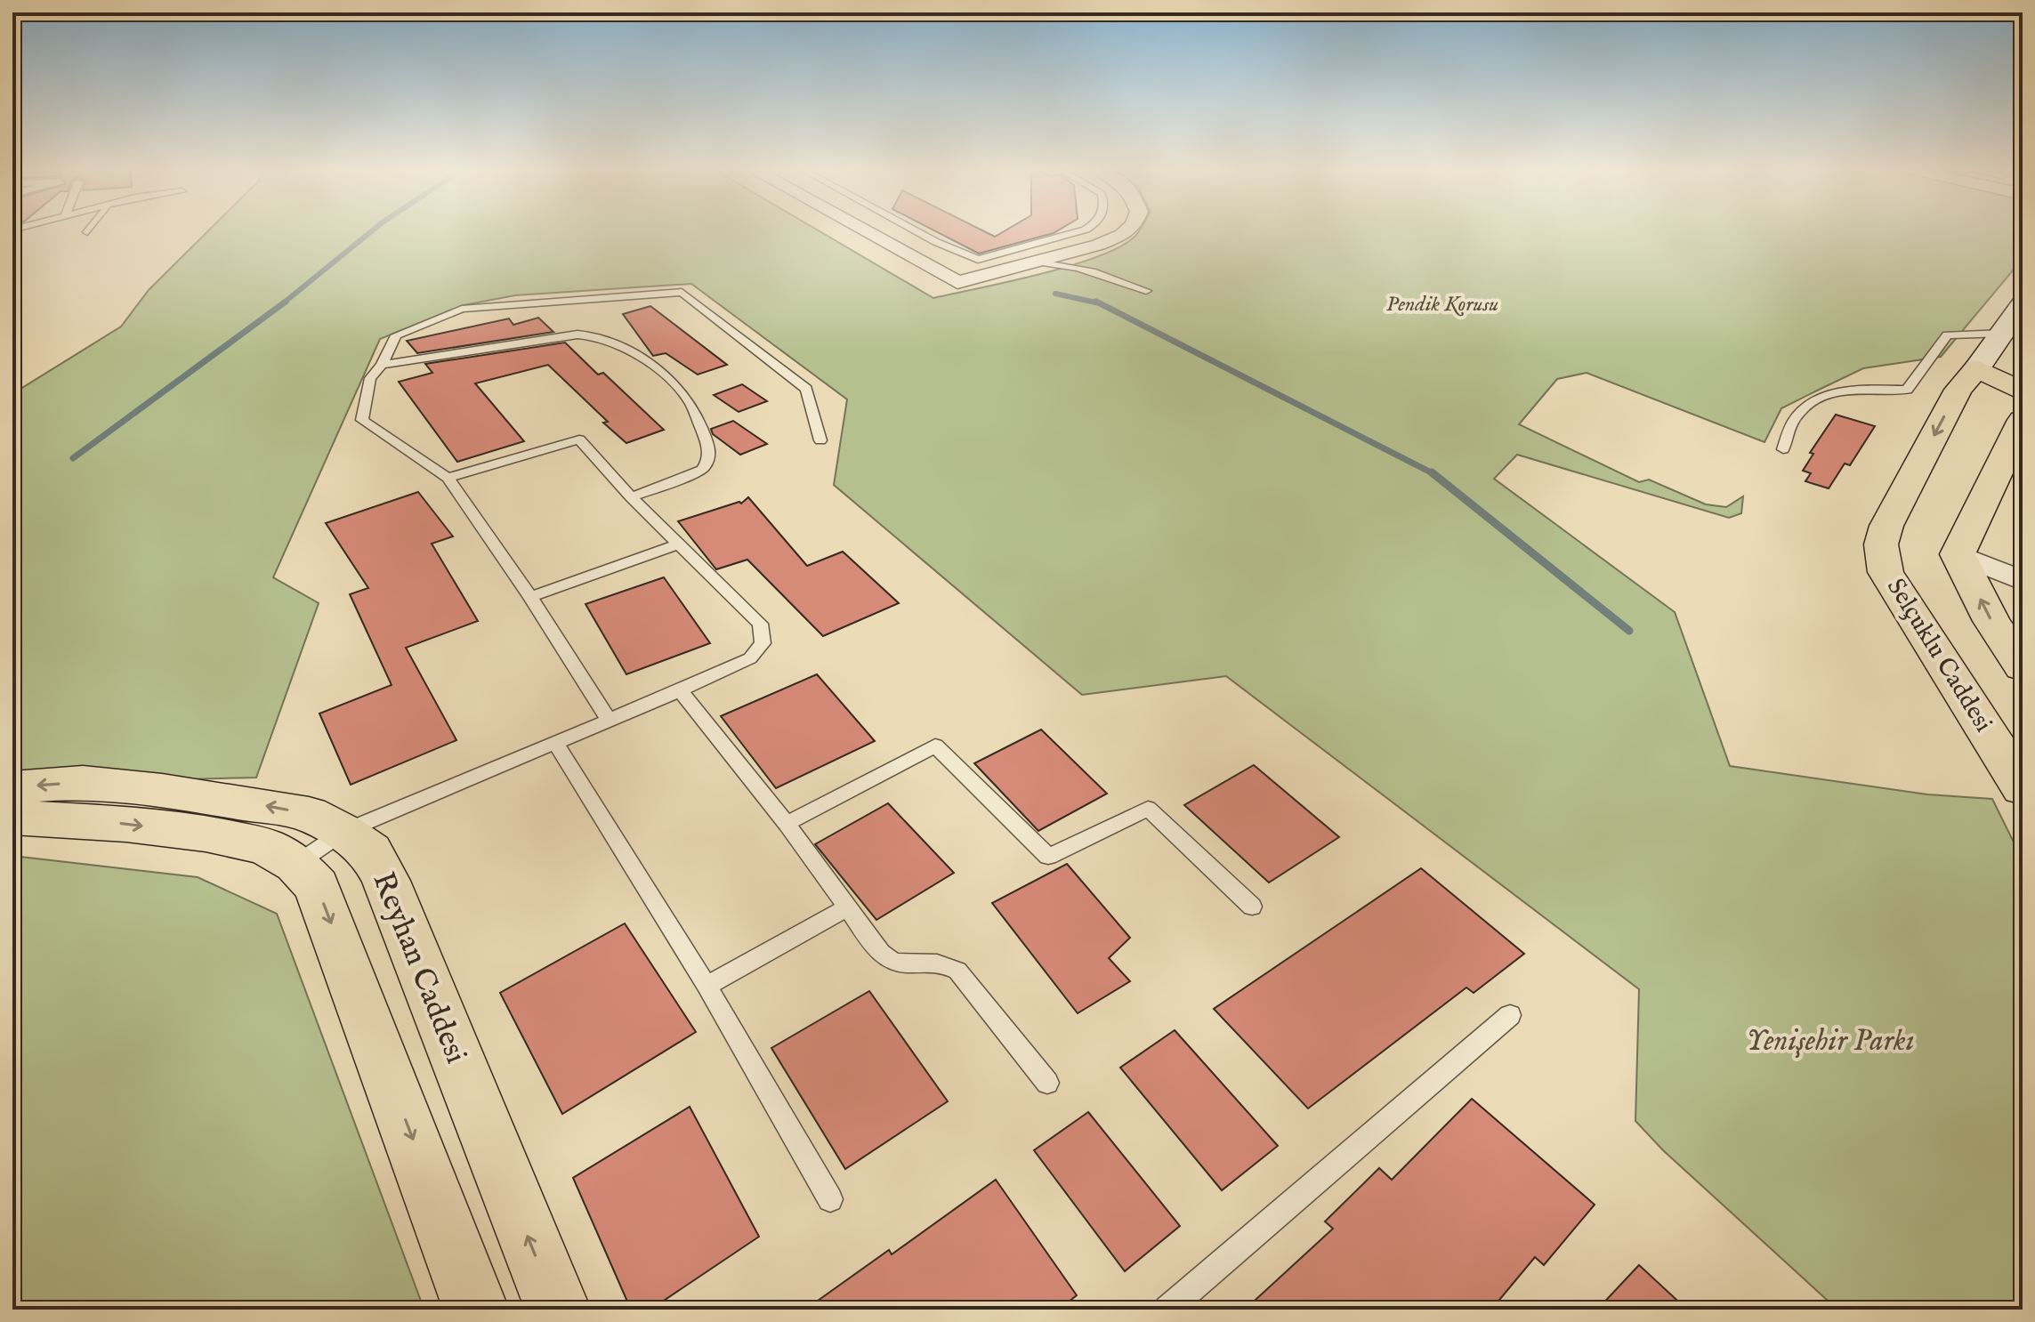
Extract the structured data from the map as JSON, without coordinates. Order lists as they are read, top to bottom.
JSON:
{
  "streets": {
    "main road": ["Selçuklu Caddesi", "Reyhan Caddesi"]
  },
  "one_way": ["Selçuklu Caddesi"],
  "parks": ["Pendik Korusu", "Yenişehir Parkı"]
}
